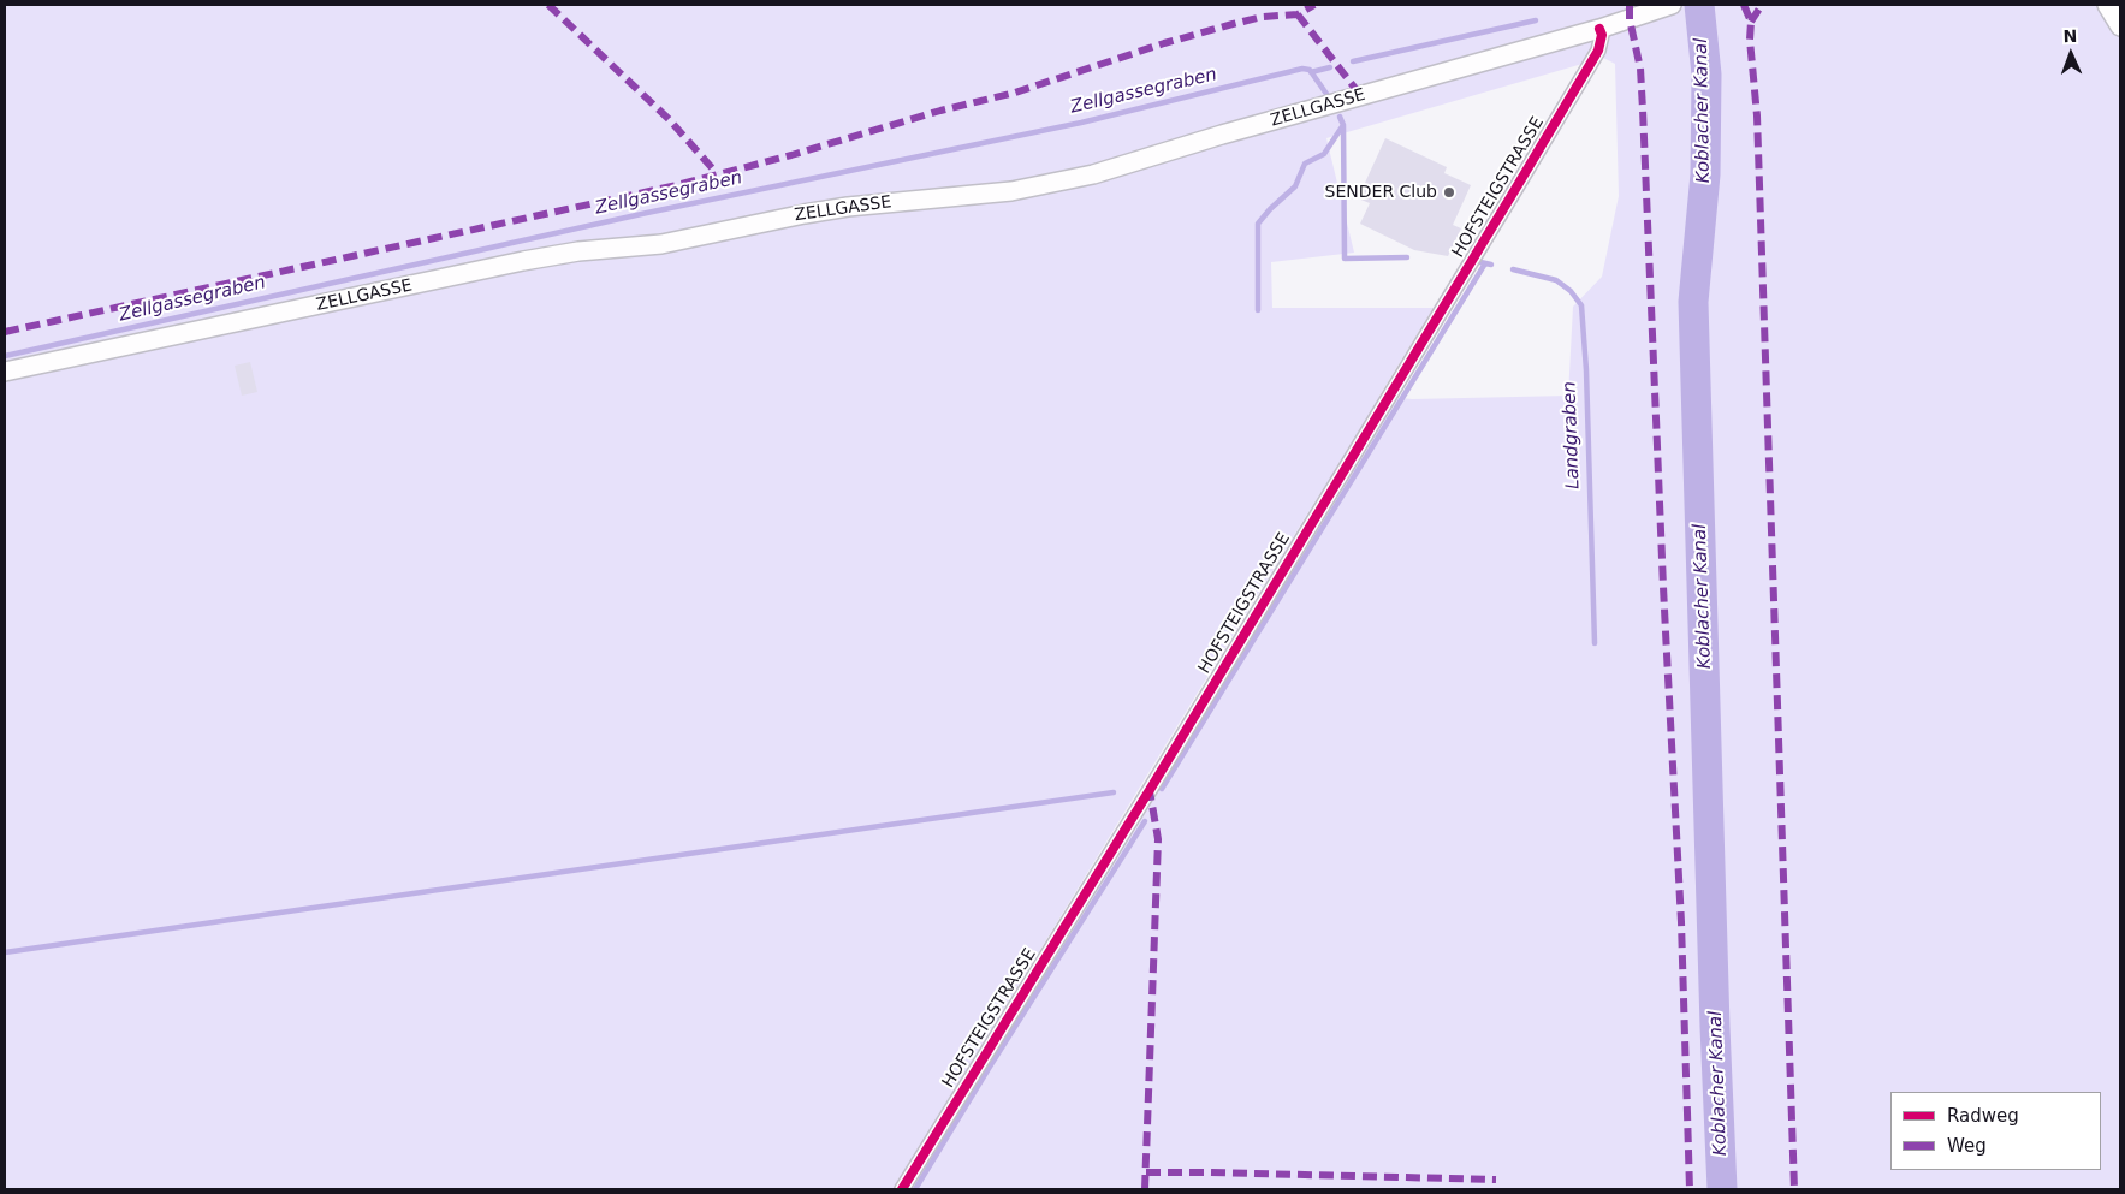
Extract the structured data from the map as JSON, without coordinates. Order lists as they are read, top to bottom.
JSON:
{
  "streets": {
    "main road": ["ZELLGASSE"],
    "street": ["HOFSTEIGSTRASSE"]
  },
  "crossings": [
    ["ZELLGASSE", "HOFSTEIGSTRASSE"]
  ],
  "water": ["Zellgassegraben", "Koblacher Kanal", "Landgraben"],
  "places": ["SENDER Club"],
  "legend": ["Radweg", "Weg"],
  "north": "top"
}
